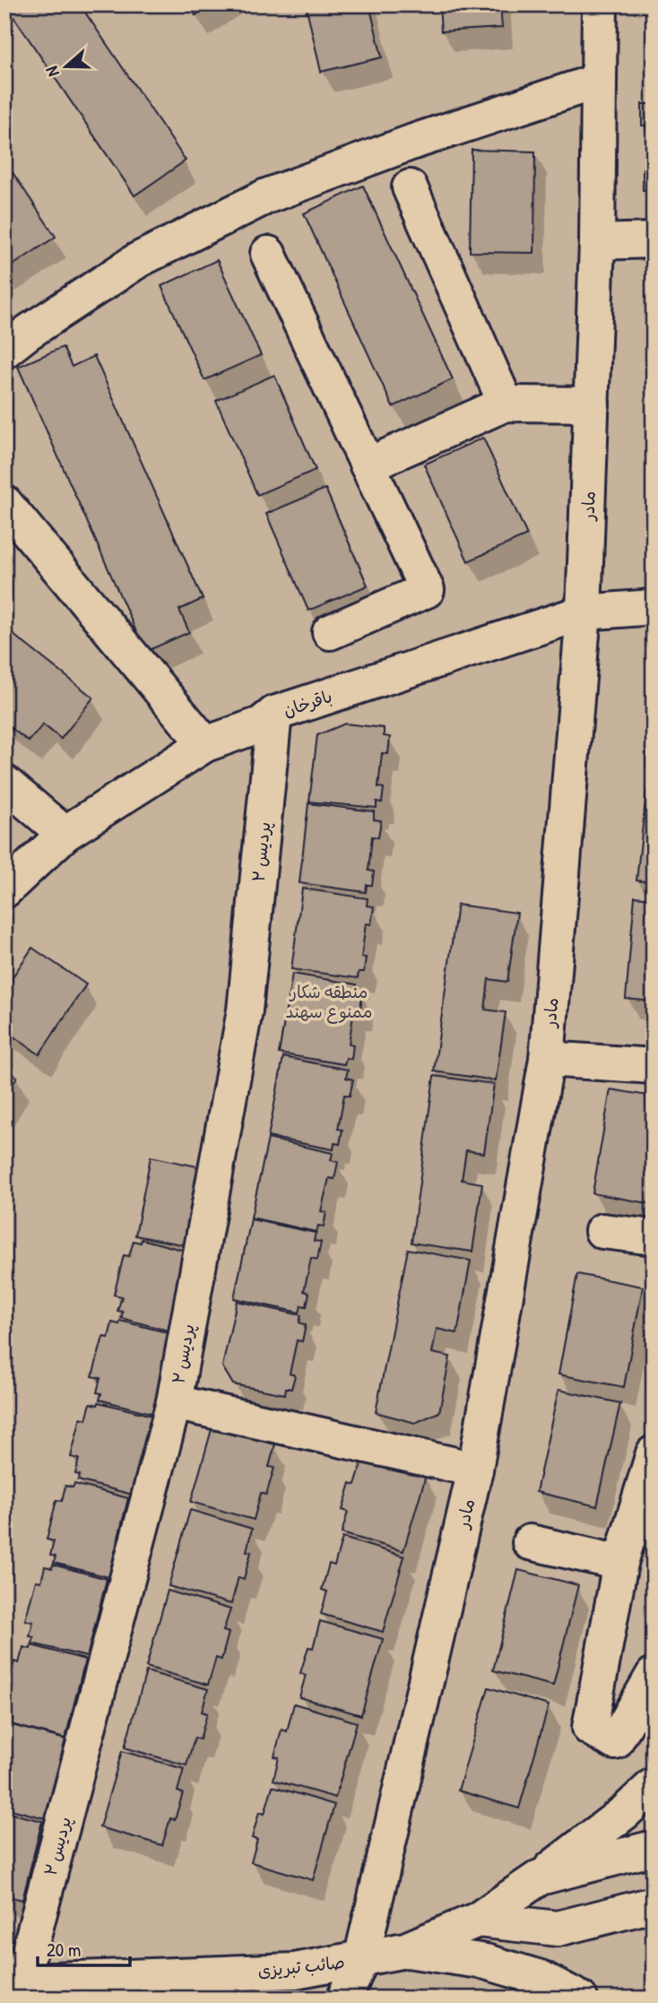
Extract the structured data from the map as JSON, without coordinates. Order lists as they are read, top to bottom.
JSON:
{
  "streets": {
    "street": [
      "مادر",
      "باقرخان",
      "پردیس ۲",
      "صائب تبریزی"
    ]
  },
  "crossings": [
    ["مادر", "باقرخان"],
    ["مادر", "صائب تبریزی"],
    ["باقرخان", "پردیس ۲"],
    ["پردیس ۲", "صائب تبریزی"]
  ],
  "parks": ["منطقه شکار ممنوع سهند"],
  "scale_bar": "20 m",
  "north": "left"
}
